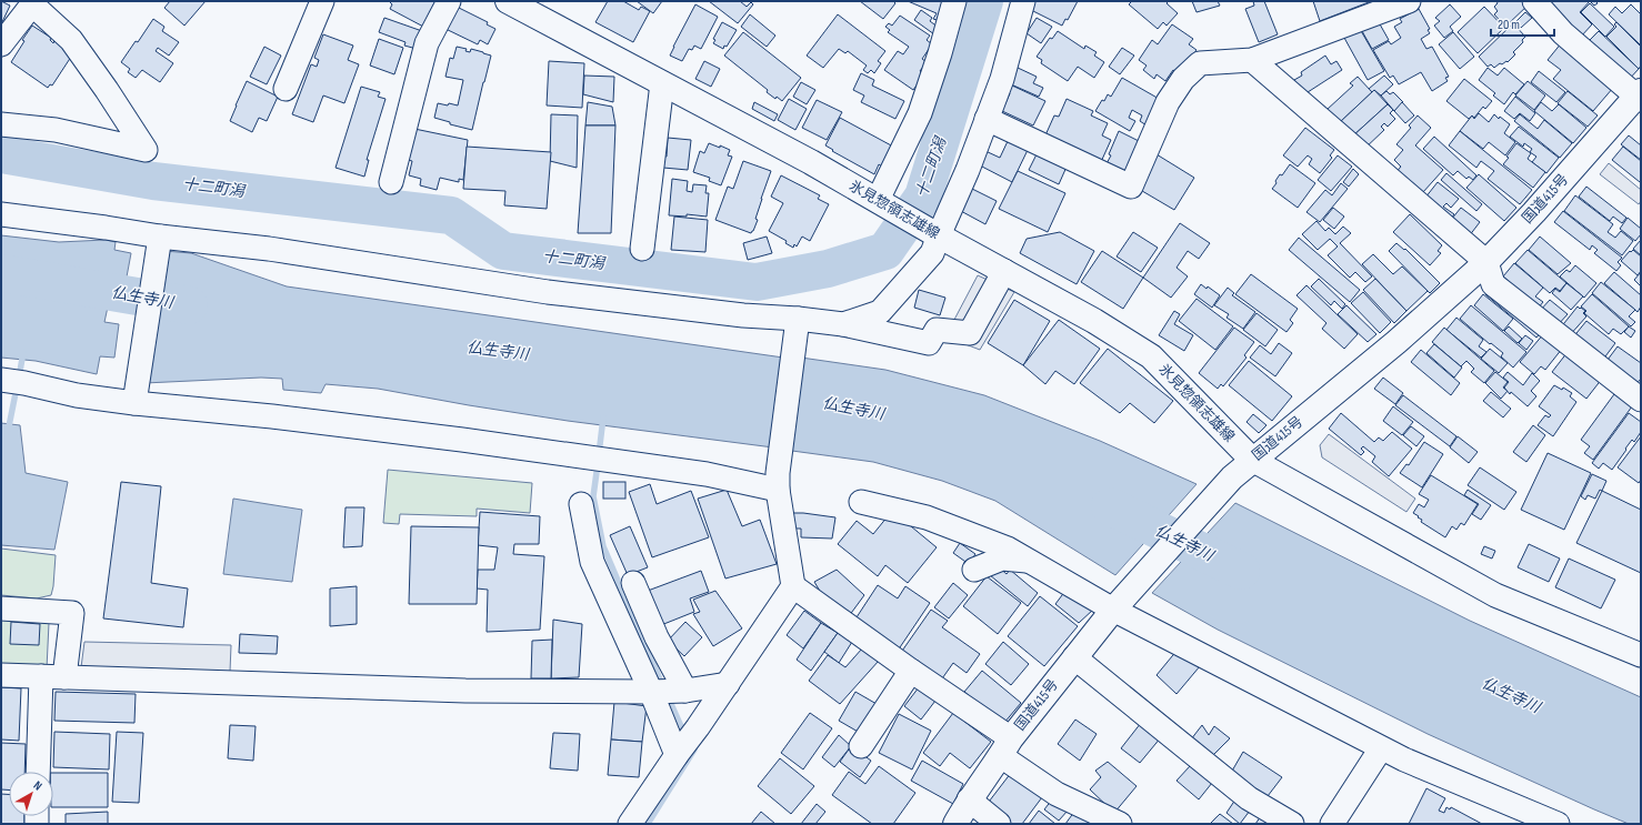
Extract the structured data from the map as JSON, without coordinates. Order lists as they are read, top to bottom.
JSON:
{
  "streets": {
    "main road": ["国道415号", "氷見惣領志雄線"]
  },
  "crossings": [
    ["国道415号", "氷見惣領志雄線"]
  ],
  "water": ["十二町潟", "仏生寺川"],
  "scale_bar": "20 m",
  "north": "top right"
}
